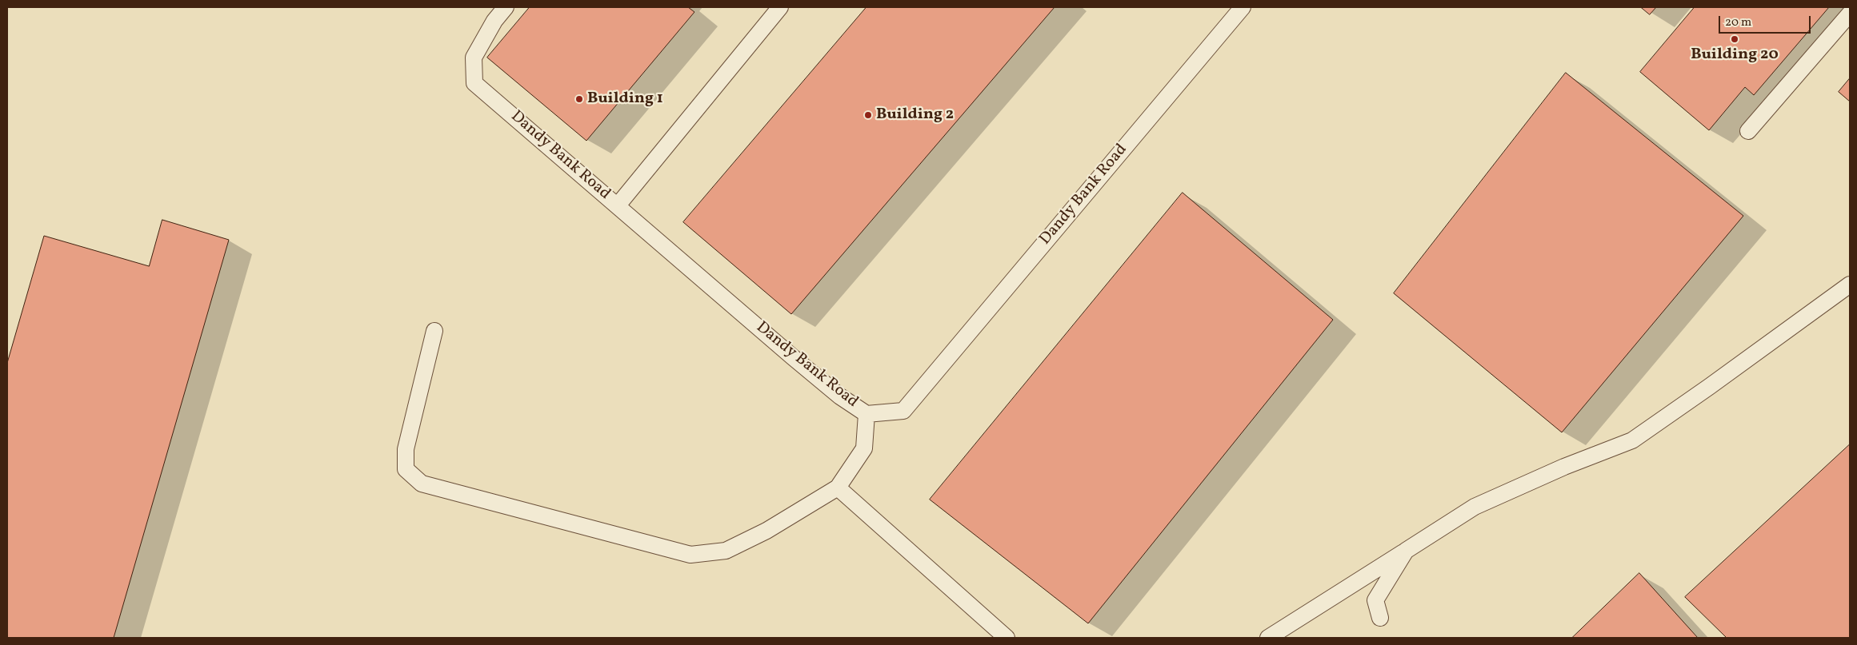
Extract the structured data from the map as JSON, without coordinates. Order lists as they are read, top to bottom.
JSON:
{
  "streets": {
    "lane": ["Dandy Bank Road"]
  },
  "places": ["Building 20", "Building 1", "Building 2"],
  "scale_bar": "20 m"
}
